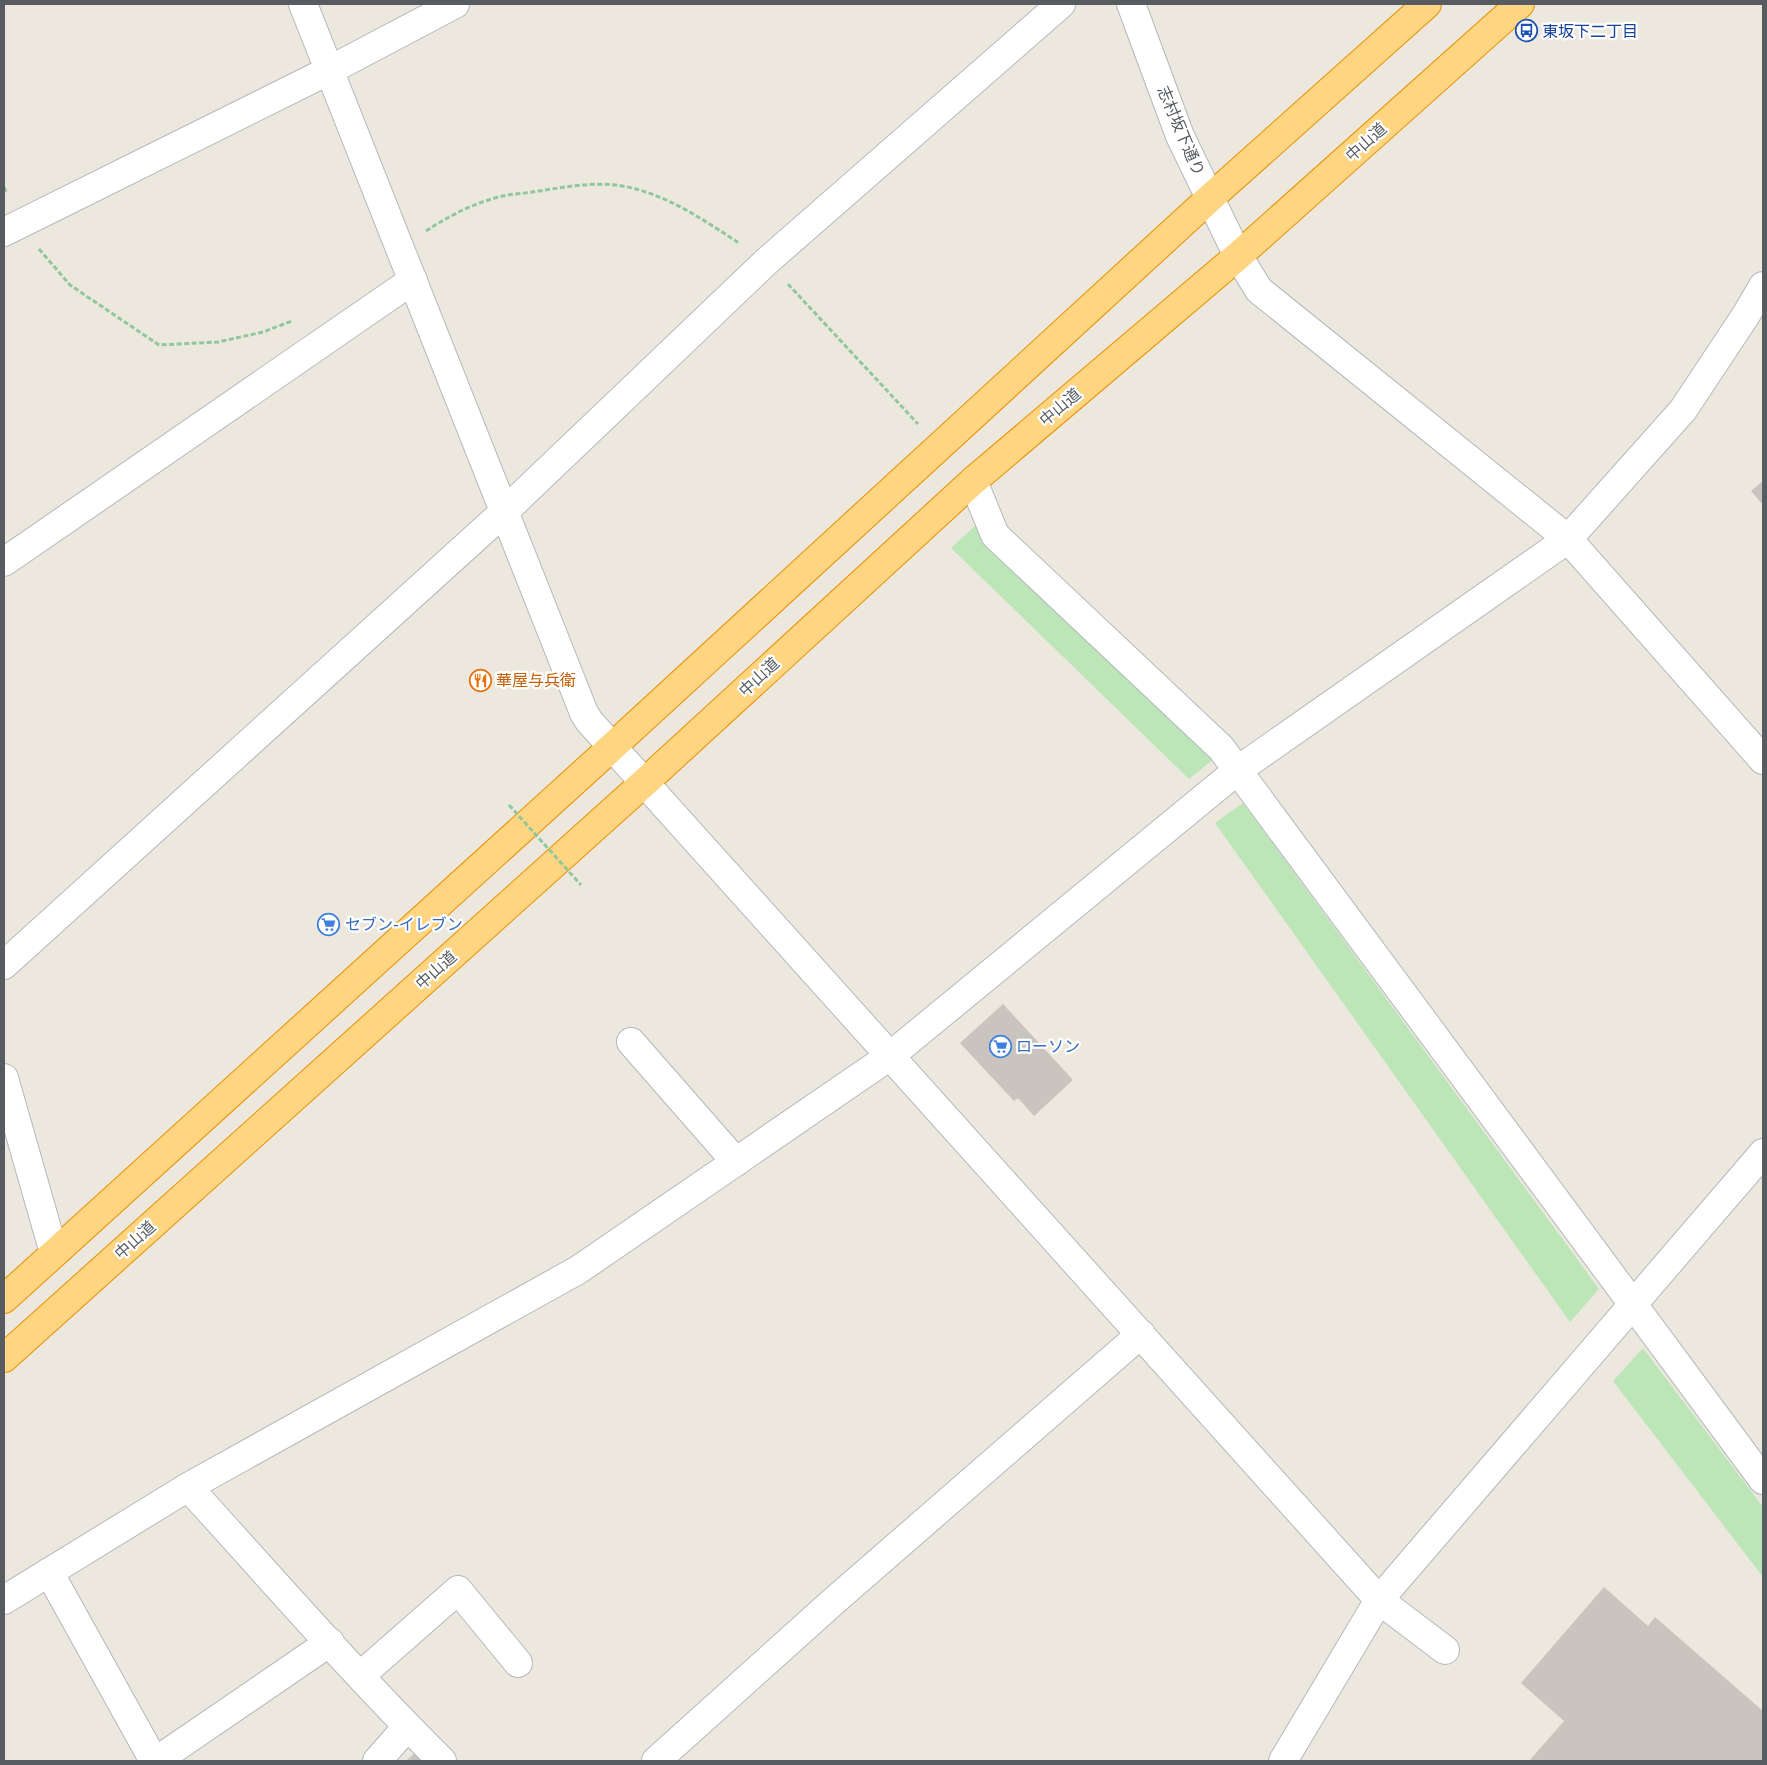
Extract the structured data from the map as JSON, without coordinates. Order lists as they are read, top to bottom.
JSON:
{
  "streets": {
    "highway": ["中山道"],
    "street": ["志村坂下通り"]
  },
  "crossings": [
    ["志村坂下通り", "中山道"]
  ],
  "places": {
    "bus stop": ["東坂下二丁目"],
    "restaurant": ["華屋与兵衛"],
    "supermarket": ["セブン-イレブン", "ローソン"]
  }
}
